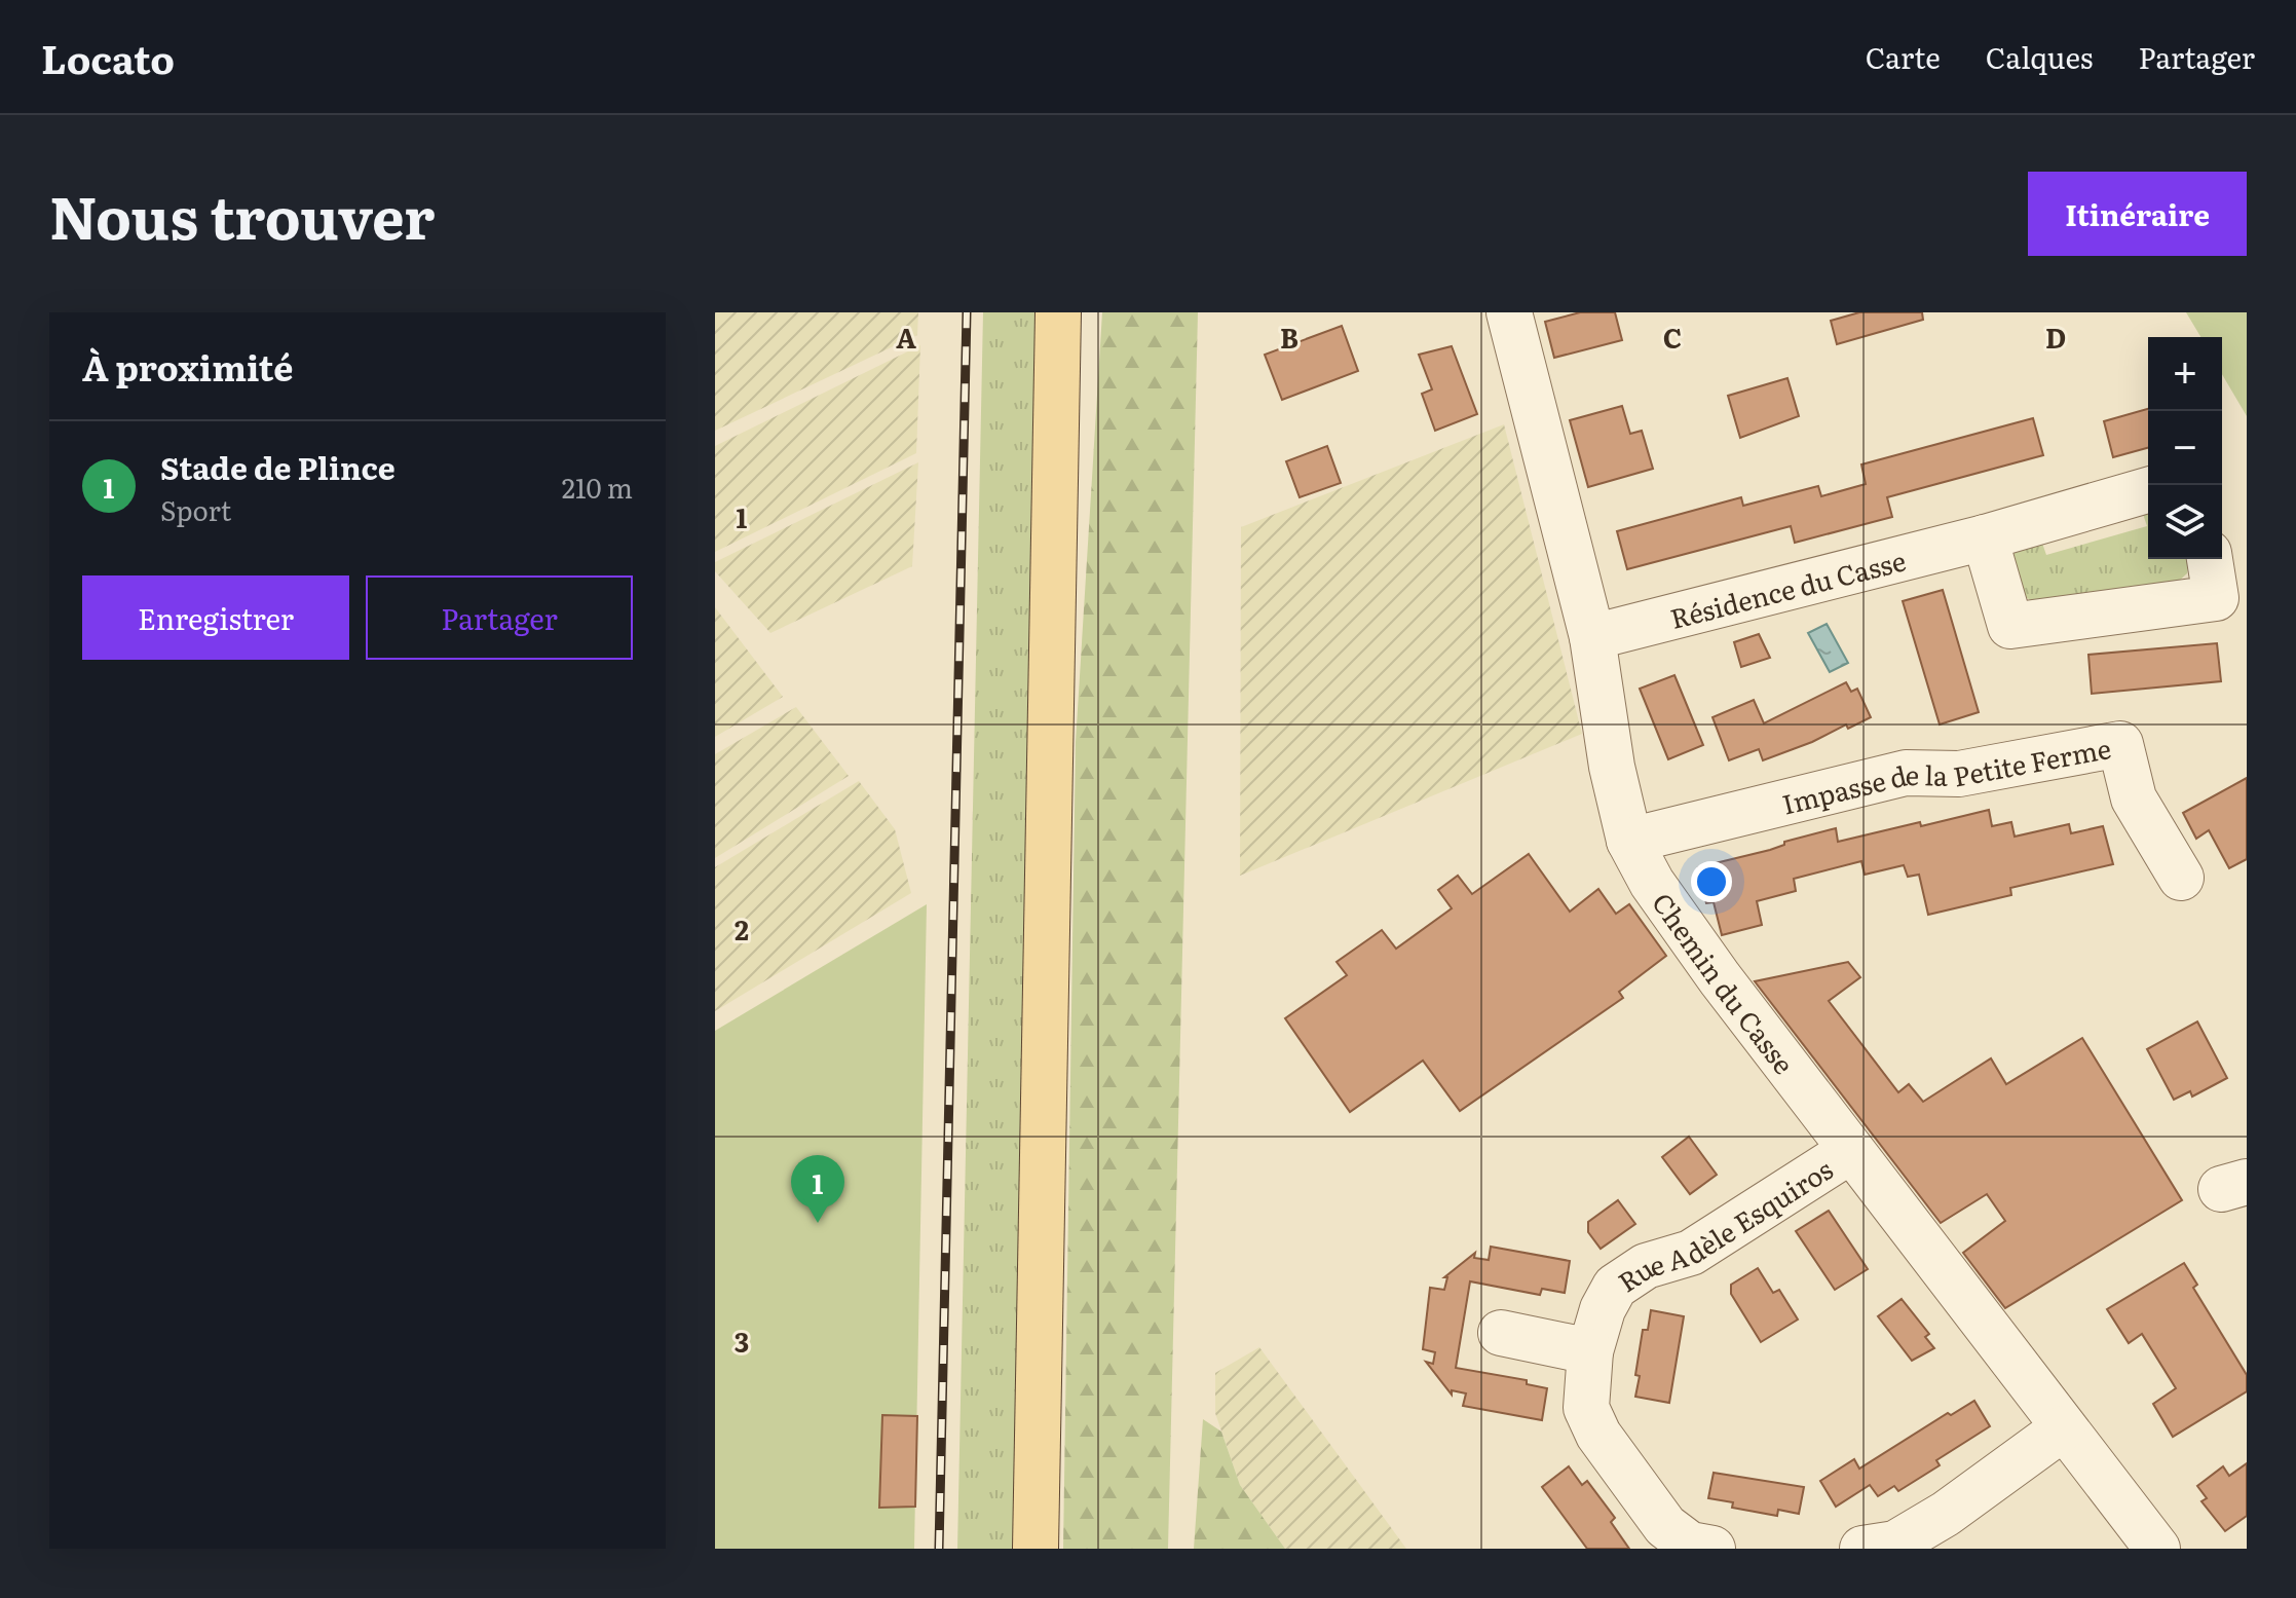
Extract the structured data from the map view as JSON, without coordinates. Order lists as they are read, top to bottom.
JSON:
{
  "streets": {
    "street": [
      "Résidence du Casse",
      "Impasse de la Petite Ferme",
      "Chemin du Casse",
      "Rue Adèle Esquiros"
    ]
  },
  "crossings": [
    ["Résidence du Casse", "Chemin du Casse"],
    ["Impasse de la Petite Ferme", "Chemin du Casse"],
    ["Chemin du Casse", "Rue Adèle Esquiros"]
  ],
  "page": {
    "header": "Locato",
    "nav": ["Carte", "Calques", "Partager"],
    "title": "Nous trouver",
    "buttons": [
      "Itinéraire",
      ["Enregistrer", "Partager"]
    ],
    "heading": "À proximité",
    "map_buttons": ["+", "−"],
    "list": [
      {
        "mark": "1",
        "name": "Stade de Plince",
        "note": "Sport",
        "value": "210 m"
      }
    ],
    "pins": "1"
  },
  "grid": {
    "columns": [
      "A",
      "B",
      "C",
      "D"
    ],
    "rows": ["1", "2", "3"]
  }
}
